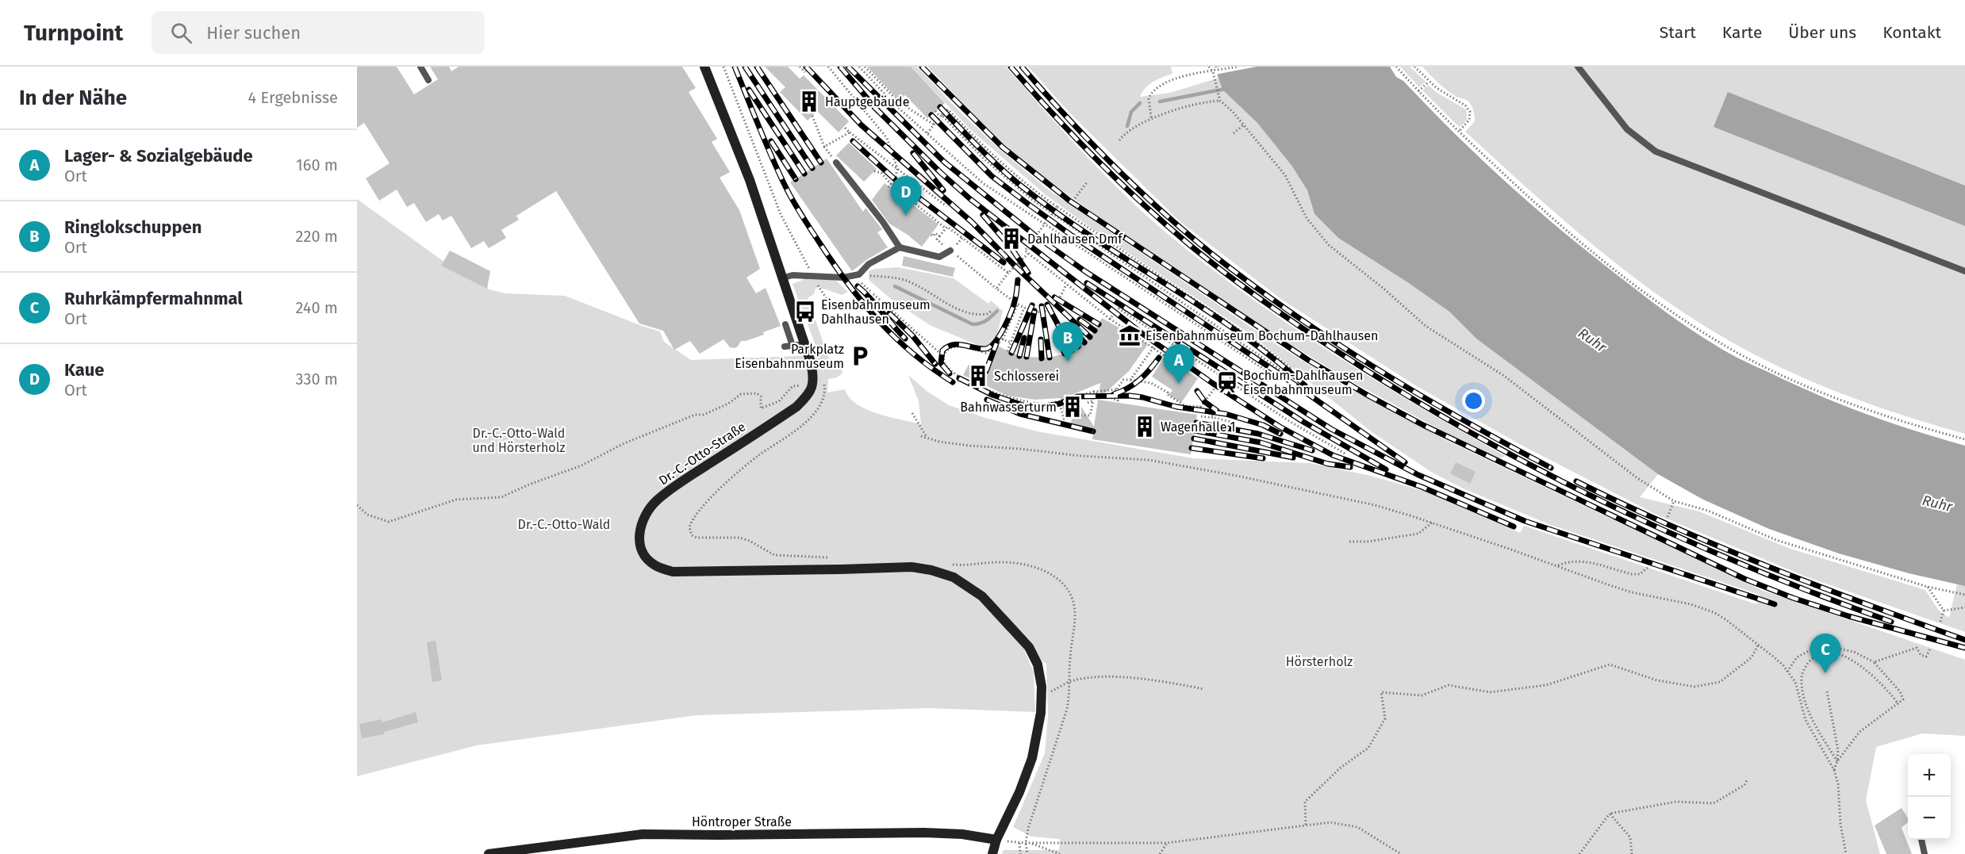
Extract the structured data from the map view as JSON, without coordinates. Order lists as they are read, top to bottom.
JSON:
{
  "streets": {
    "street": ["Dr.-C.-Otto-Straße", "Höntroper Straße"]
  },
  "crossings": [
    ["Dr.-C.-Otto-Straße", "Höntroper Straße"]
  ],
  "water": ["Ruhr"],
  "parks": ["Dr.-C.-Otto-Wald und Hörsterholz", "Dr.-C.-Otto-Wald", "Hörsterholz"],
  "places": {
    "building": [
      "Hauptgebäude",
      "Dahlhausen Dmf",
      "Schlosserei",
      "Bahnwasserturm",
      "Wagenhalle 1"
    ],
    "bus stop": ["Eisenbahnmuseum Dahlhausen"],
    "museum": ["Eisenbahnmuseum Bochum-Dahlhausen"],
    "parking": ["Parkplatz Eisenbahnmuseum"],
    "station": ["Bochum-Dahlhausen Eisenbahnmuseum"]
  },
  "page": {
    "header": "Turnpoint",
    "search": "Hier suchen",
    "nav": [
      "Start",
      "Karte",
      "Über uns",
      "Kontakt"
    ],
    "heading": ["In der Nähe", "4 Ergebnisse"],
    "list": [
      {
        "mark": "A",
        "name": "Lager- & Sozialgebäude",
        "note": "Ort",
        "value": "160 m"
      },
      {
        "mark": "B",
        "name": "Ringlokschuppen",
        "note": "Ort",
        "value": "220 m"
      },
      {
        "mark": "C",
        "name": "Ruhrkämpfermahnmal",
        "note": "Ort",
        "value": "240 m"
      },
      {
        "mark": "D",
        "name": "Kaue",
        "note": "Ort",
        "value": "330 m"
      }
    ],
    "pins": [
      "D",
      "B",
      "A",
      "C"
    ],
    "map_buttons": ["+", "−"]
  }
}
